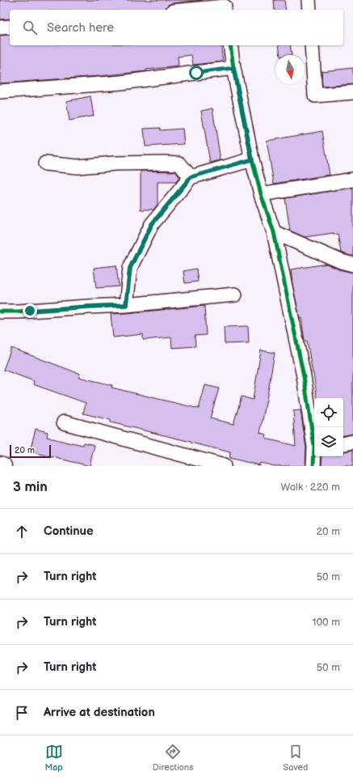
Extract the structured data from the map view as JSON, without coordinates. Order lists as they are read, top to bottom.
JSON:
{
  "scale_bar": "20 m",
  "north": "bottom",
  "page": {
    "search": "Search here",
    "scale": "20 m",
    "heading": ["3 min", "Walk · 220 m"],
    "list": [
      ["Continue", "20 m"],
      ["Turn right", "50 m"],
      ["Turn right", "100 m"],
      ["Turn right", "50 m"],
      "Arrive at destination"
    ],
    "nav": ["Map", "Directions", "Saved"]
  }
}
